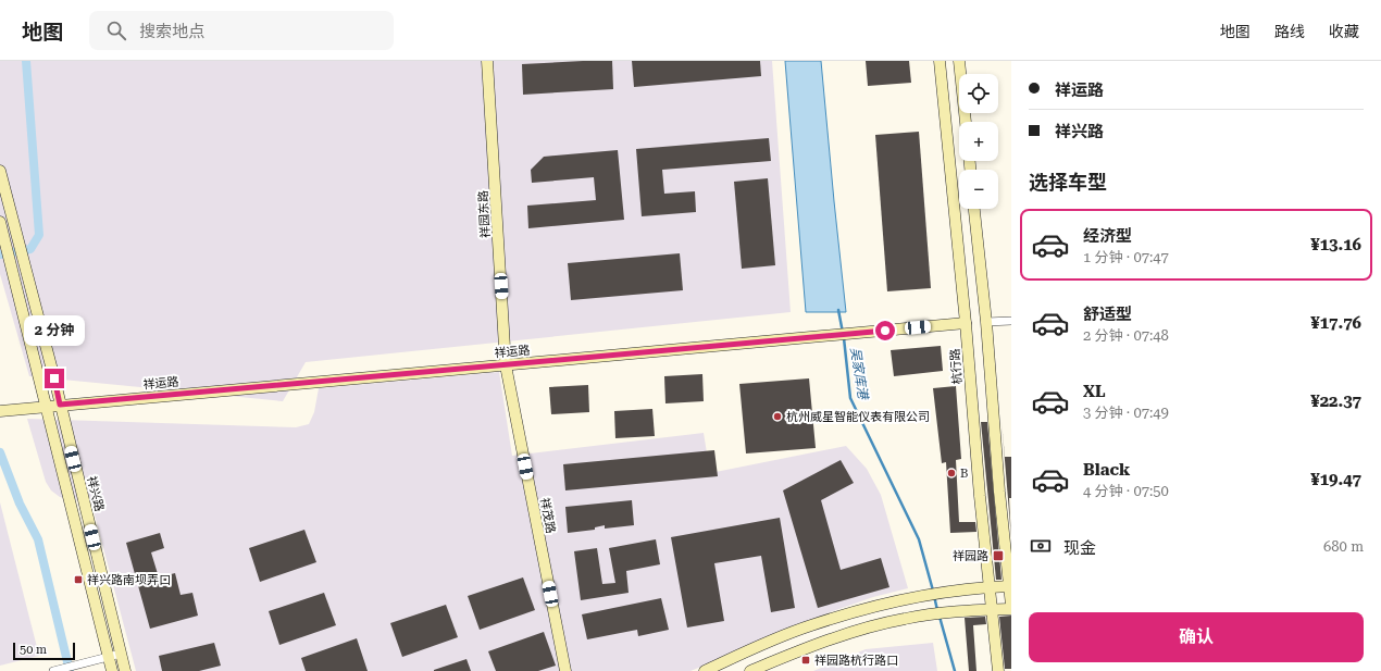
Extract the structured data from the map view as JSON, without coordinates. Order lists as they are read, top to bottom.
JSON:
{
  "streets": {
    "street": [
      "祥园东路",
      "祥运路",
      "杭行路",
      "祥兴路",
      "祥茂路"
    ]
  },
  "crossings": [
    ["祥园东路", "祥运路"],
    ["祥园东路", "祥茂路"],
    ["祥运路", "杭行路"],
    ["祥运路", "祥兴路"],
    ["祥运路", "祥茂路"]
  ],
  "water": ["吴家库港"],
  "places": {
    "other": ["杭州威星智能仪表有限公司", "B"],
    "transit": ["祥园路", "祥兴路南坝弄口", "祥园路杭行路口"]
  },
  "scale_bar": "50 m",
  "page": {
    "header": "地图",
    "search": "搜索地点",
    "nav": ["地图", "路线", "收藏"],
    "banner": ["祥运路", "祥兴路"],
    "map_buttons": ["+", "−"],
    "heading": "选择车型",
    "list": [
      {
        "name": "经济型",
        "note": "1 分钟 · 07:47",
        "value": "¥13.16"
      },
      {
        "name": "舒适型",
        "note": "2 分钟 · 07:48",
        "value": "¥17.76"
      },
      {
        "name": "XL",
        "note": "3 分钟 · 07:49",
        "value": "¥22.37"
      },
      {
        "name": "Black",
        "note": "4 分钟 · 07:50",
        "value": "¥19.47"
      }
    ],
    "bubble": "2 分钟",
    "pay": ["现金", "680 m"],
    "buttons": "确认",
    "scale": "50 m"
  }
}
